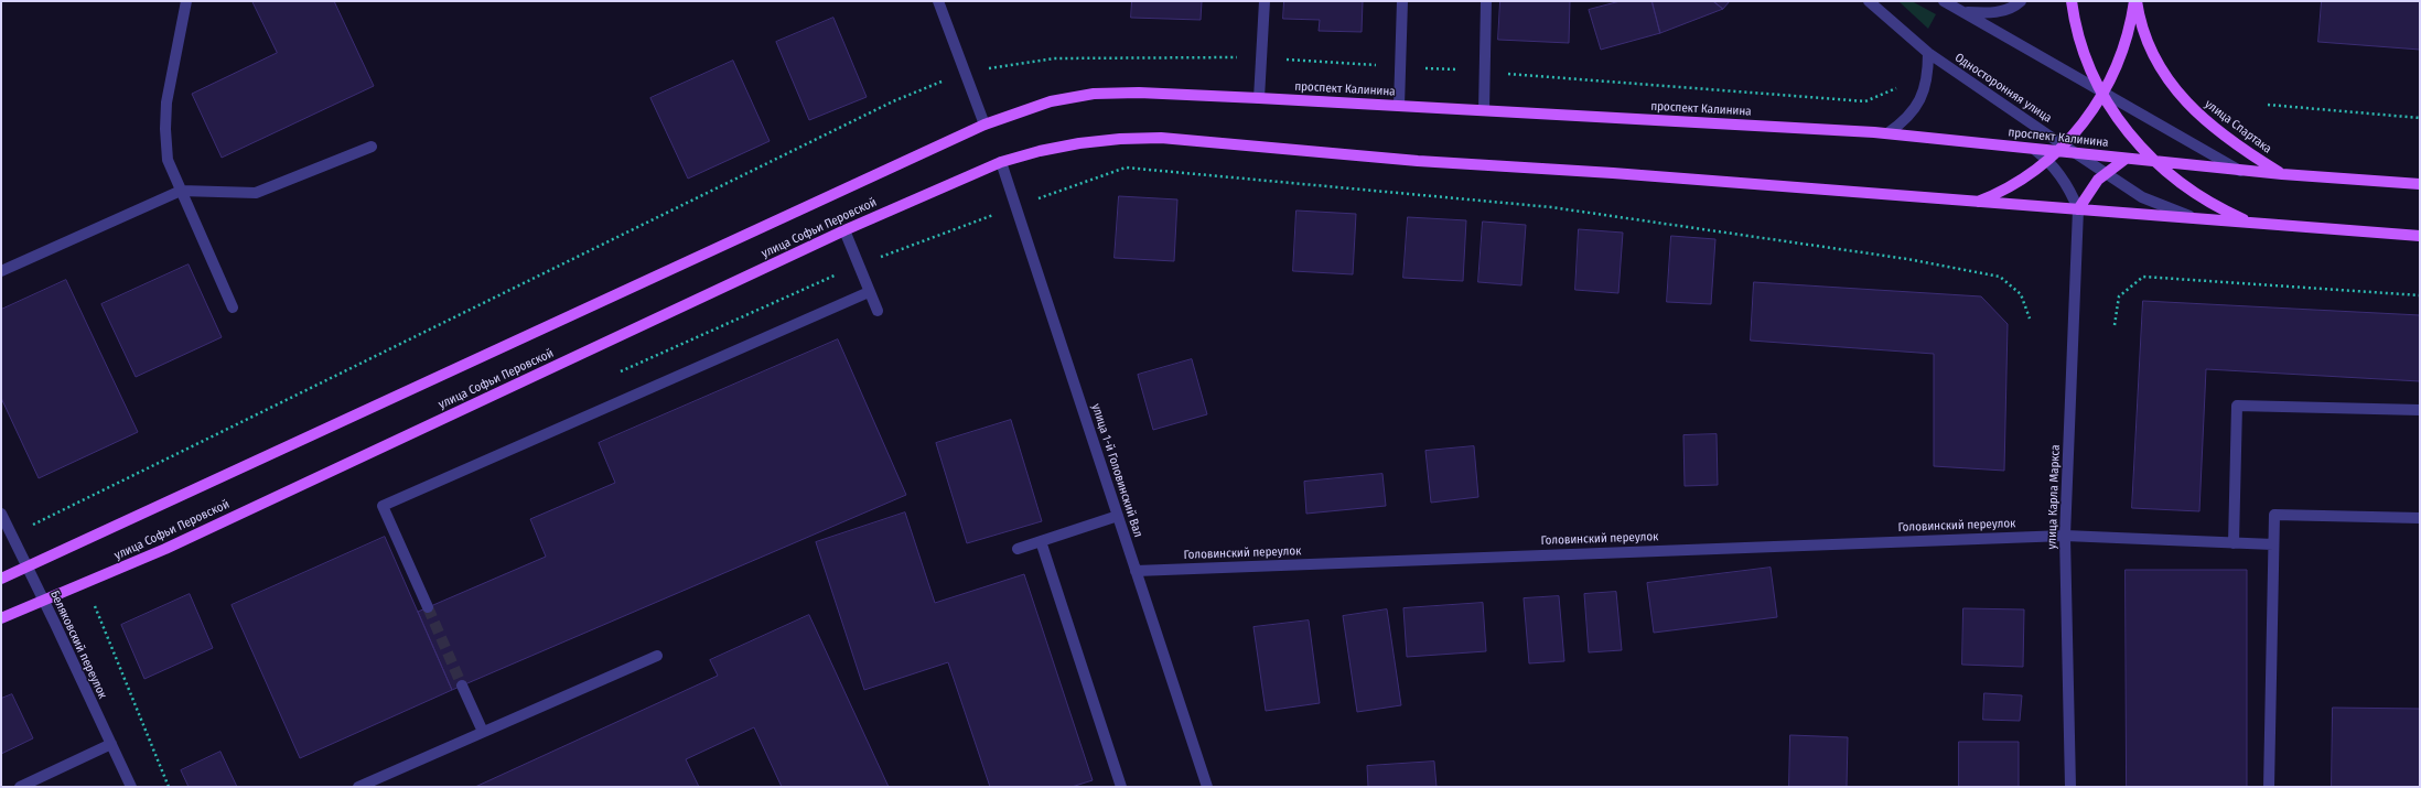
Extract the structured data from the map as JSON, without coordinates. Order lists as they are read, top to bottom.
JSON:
{
  "streets": {
    "main road": ["проспект Калинина", "улица Спартака", "улица Софьи Перовской"],
    "street": [
      "Односторонняя улица",
      "улица 1-й Головинский Вал",
      "улица Карла Маркса",
      "Головинский переулок",
      "Беляковский переулок"
    ]
  },
  "crossings": [
    ["Односторонняя улица", "проспект Калинина"],
    ["проспект Калинина", "улица Спартака"],
    ["проспект Калинина", "улица Софьи Перовской"],
    ["улица Софьи Перовской", "улица 1-й Головинский Вал"],
    ["улица Софьи Перовской", "Беляковский переулок"],
    ["улица 1-й Головинский Вал", "Головинский переулок"],
    ["улица Карла Маркса", "Головинский переулок"]
  ]
}
